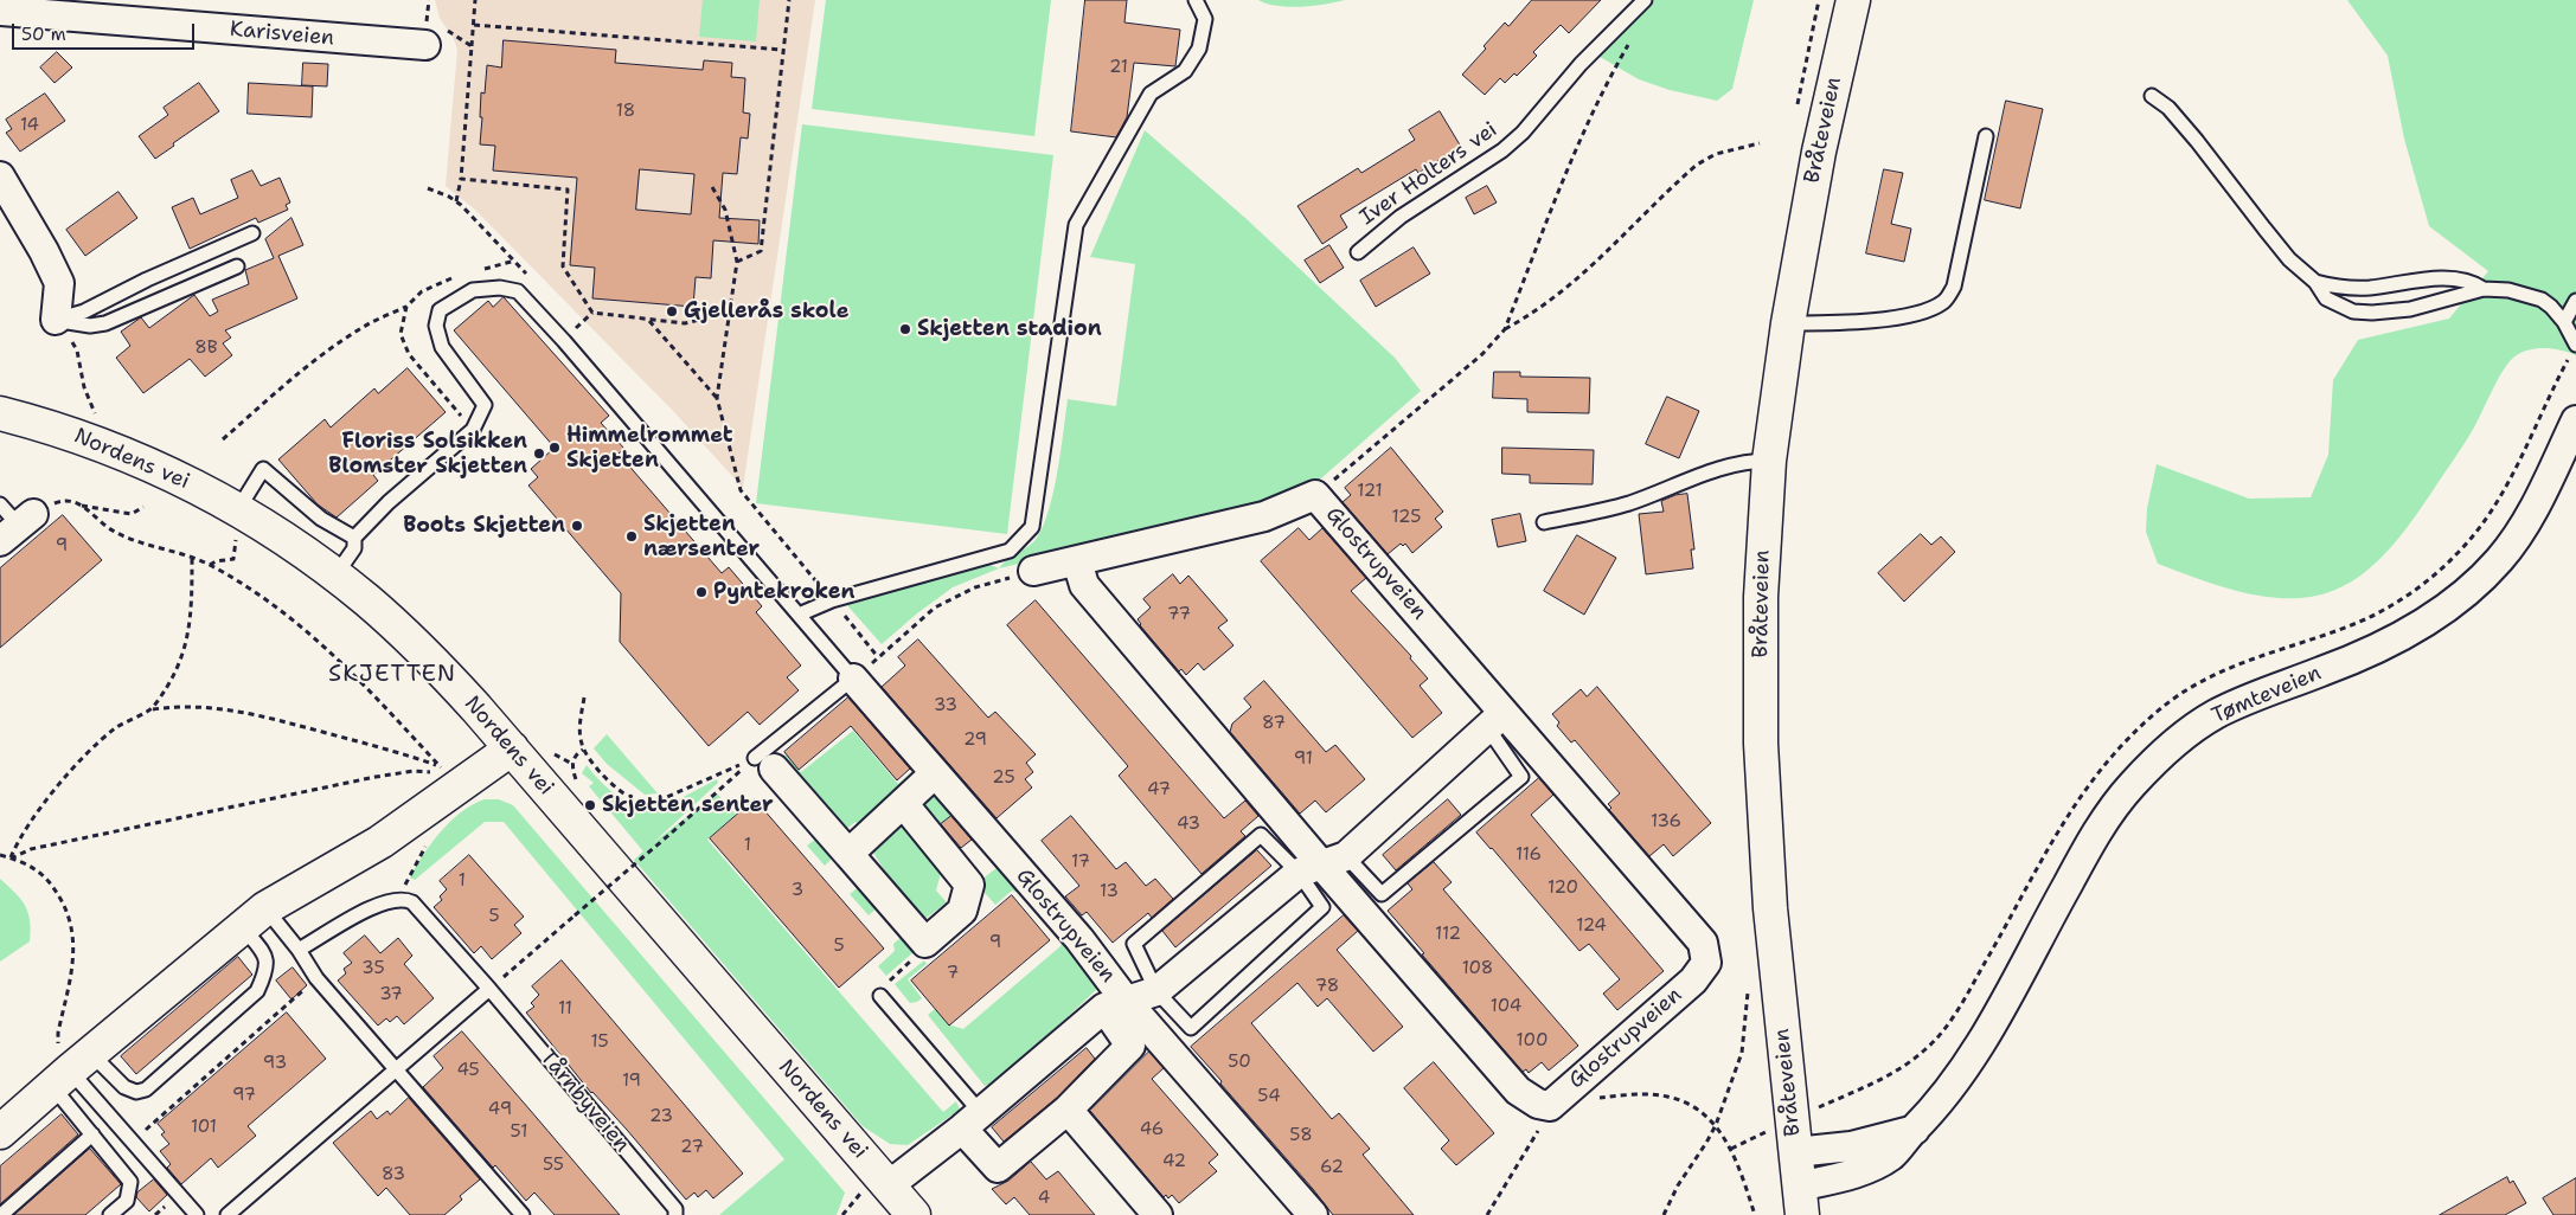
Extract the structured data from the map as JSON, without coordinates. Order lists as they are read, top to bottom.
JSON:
{
  "streets": {
    "street": [
      "Karisveien",
      "Bråteveien",
      "Nordens vei",
      "Glostrupveien",
      "Tømteveien"
    ],
    "lane": ["Iver Holters vei", "Tårnbyveien"]
  },
  "crossings": [
    ["Bråteveien", "Tømteveien"],
    ["Nordens vei", "Glostrupveien"]
  ],
  "districts": ["SKJETTEN"],
  "places": [
    "Gjellerås skole",
    "Skjetten stadion",
    "Himmelrommet Skjetten",
    "Floriss Solsikken Blomster Skjetten",
    "Boots Skjetten",
    "Skjetten nærsenter",
    "Pyntekroken",
    "Skjetten senter"
  ],
  "house_numbers": [
    "21",
    "18",
    "14",
    "8B",
    "121",
    "125",
    "9",
    "77",
    "33",
    "87",
    "29",
    "91",
    "25",
    "47",
    "136",
    "43",
    "1",
    "116",
    "17",
    "1",
    "120",
    "3",
    "13",
    "5",
    "124",
    "112",
    "9",
    "5",
    "35",
    "108",
    "7",
    "78",
    "37",
    "104",
    "11",
    "100",
    "15",
    "50",
    "93",
    "45",
    "19",
    "97",
    "54",
    "49",
    "23",
    "101",
    "46",
    "51",
    "58",
    "27",
    "42",
    "55",
    "62",
    "83",
    "4"
  ],
  "scale_bar": "50 m"
}
